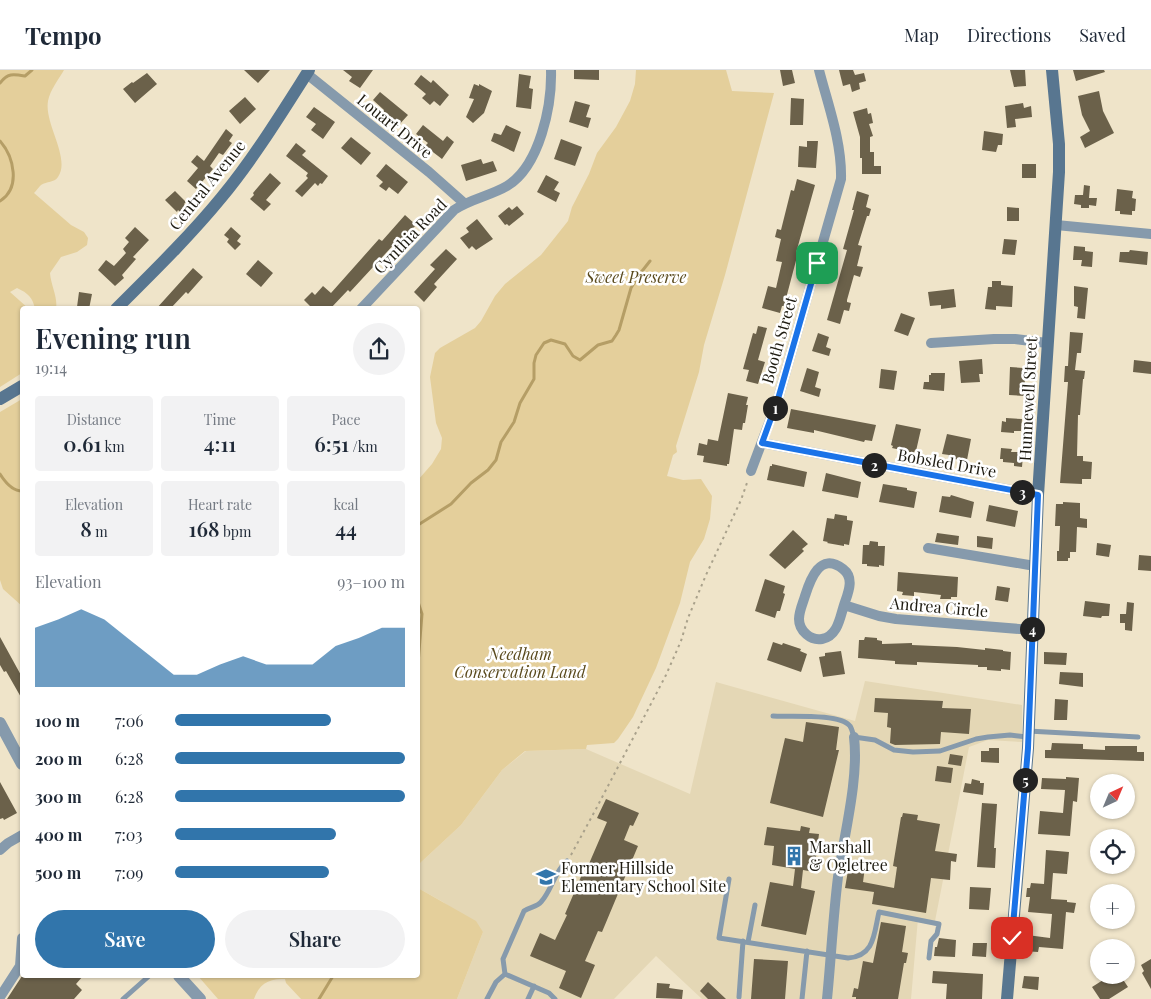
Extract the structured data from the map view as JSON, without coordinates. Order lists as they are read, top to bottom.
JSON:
{
  "streets": {
    "main road": ["Central Avenue", "Hunnewell Street"],
    "street": [
      "Louart Drive",
      "Cynthia Road",
      "Booth Street",
      "Bobsled Drive",
      "Andrea Circle"
    ]
  },
  "crossings": [
    ["Louart Drive", "Central Avenue"],
    ["Louart Drive", "Cynthia Road"],
    ["Booth Street", "Bobsled Drive"],
    ["Hunnewell Street", "Bobsled Drive"],
    ["Hunnewell Street", "Andrea Circle"]
  ],
  "parks": ["Sweet Preserve", "Needham Conservation Land"],
  "places": {
    "building": ["Marshall & Ogletree"],
    "school or university": ["Former Hillside Elementary School Site"]
  },
  "north": "top right",
  "page": {
    "header": "Tempo",
    "nav": ["Map", "Directions", "Saved"],
    "heading": ["Evening run", "19:14"],
    "stats": [
      ["Distance", "0.61 km"],
      ["Time", "4:11"],
      ["Pace", "6:51 /km"],
      ["Elevation", "8 m"],
      ["Heart rate", "168 bpm"],
      ["kcal", "44"]
    ],
    "pins": [
      "1",
      "2",
      "3",
      "4",
      "5"
    ],
    "chart": ["Elevation", "93–100 m"],
    "list": [
      {
        "name": "100 m",
        "note": "7:06"
      },
      {
        "name": "200 m",
        "note": "6:28"
      },
      {
        "name": "300 m",
        "note": "6:28"
      },
      {
        "name": "400 m",
        "note": "7:03"
      },
      {
        "name": "500 m",
        "note": "7:09"
      }
    ],
    "map_buttons": ["+", "−"],
    "buttons": ["Save", "Share"]
  }
}
